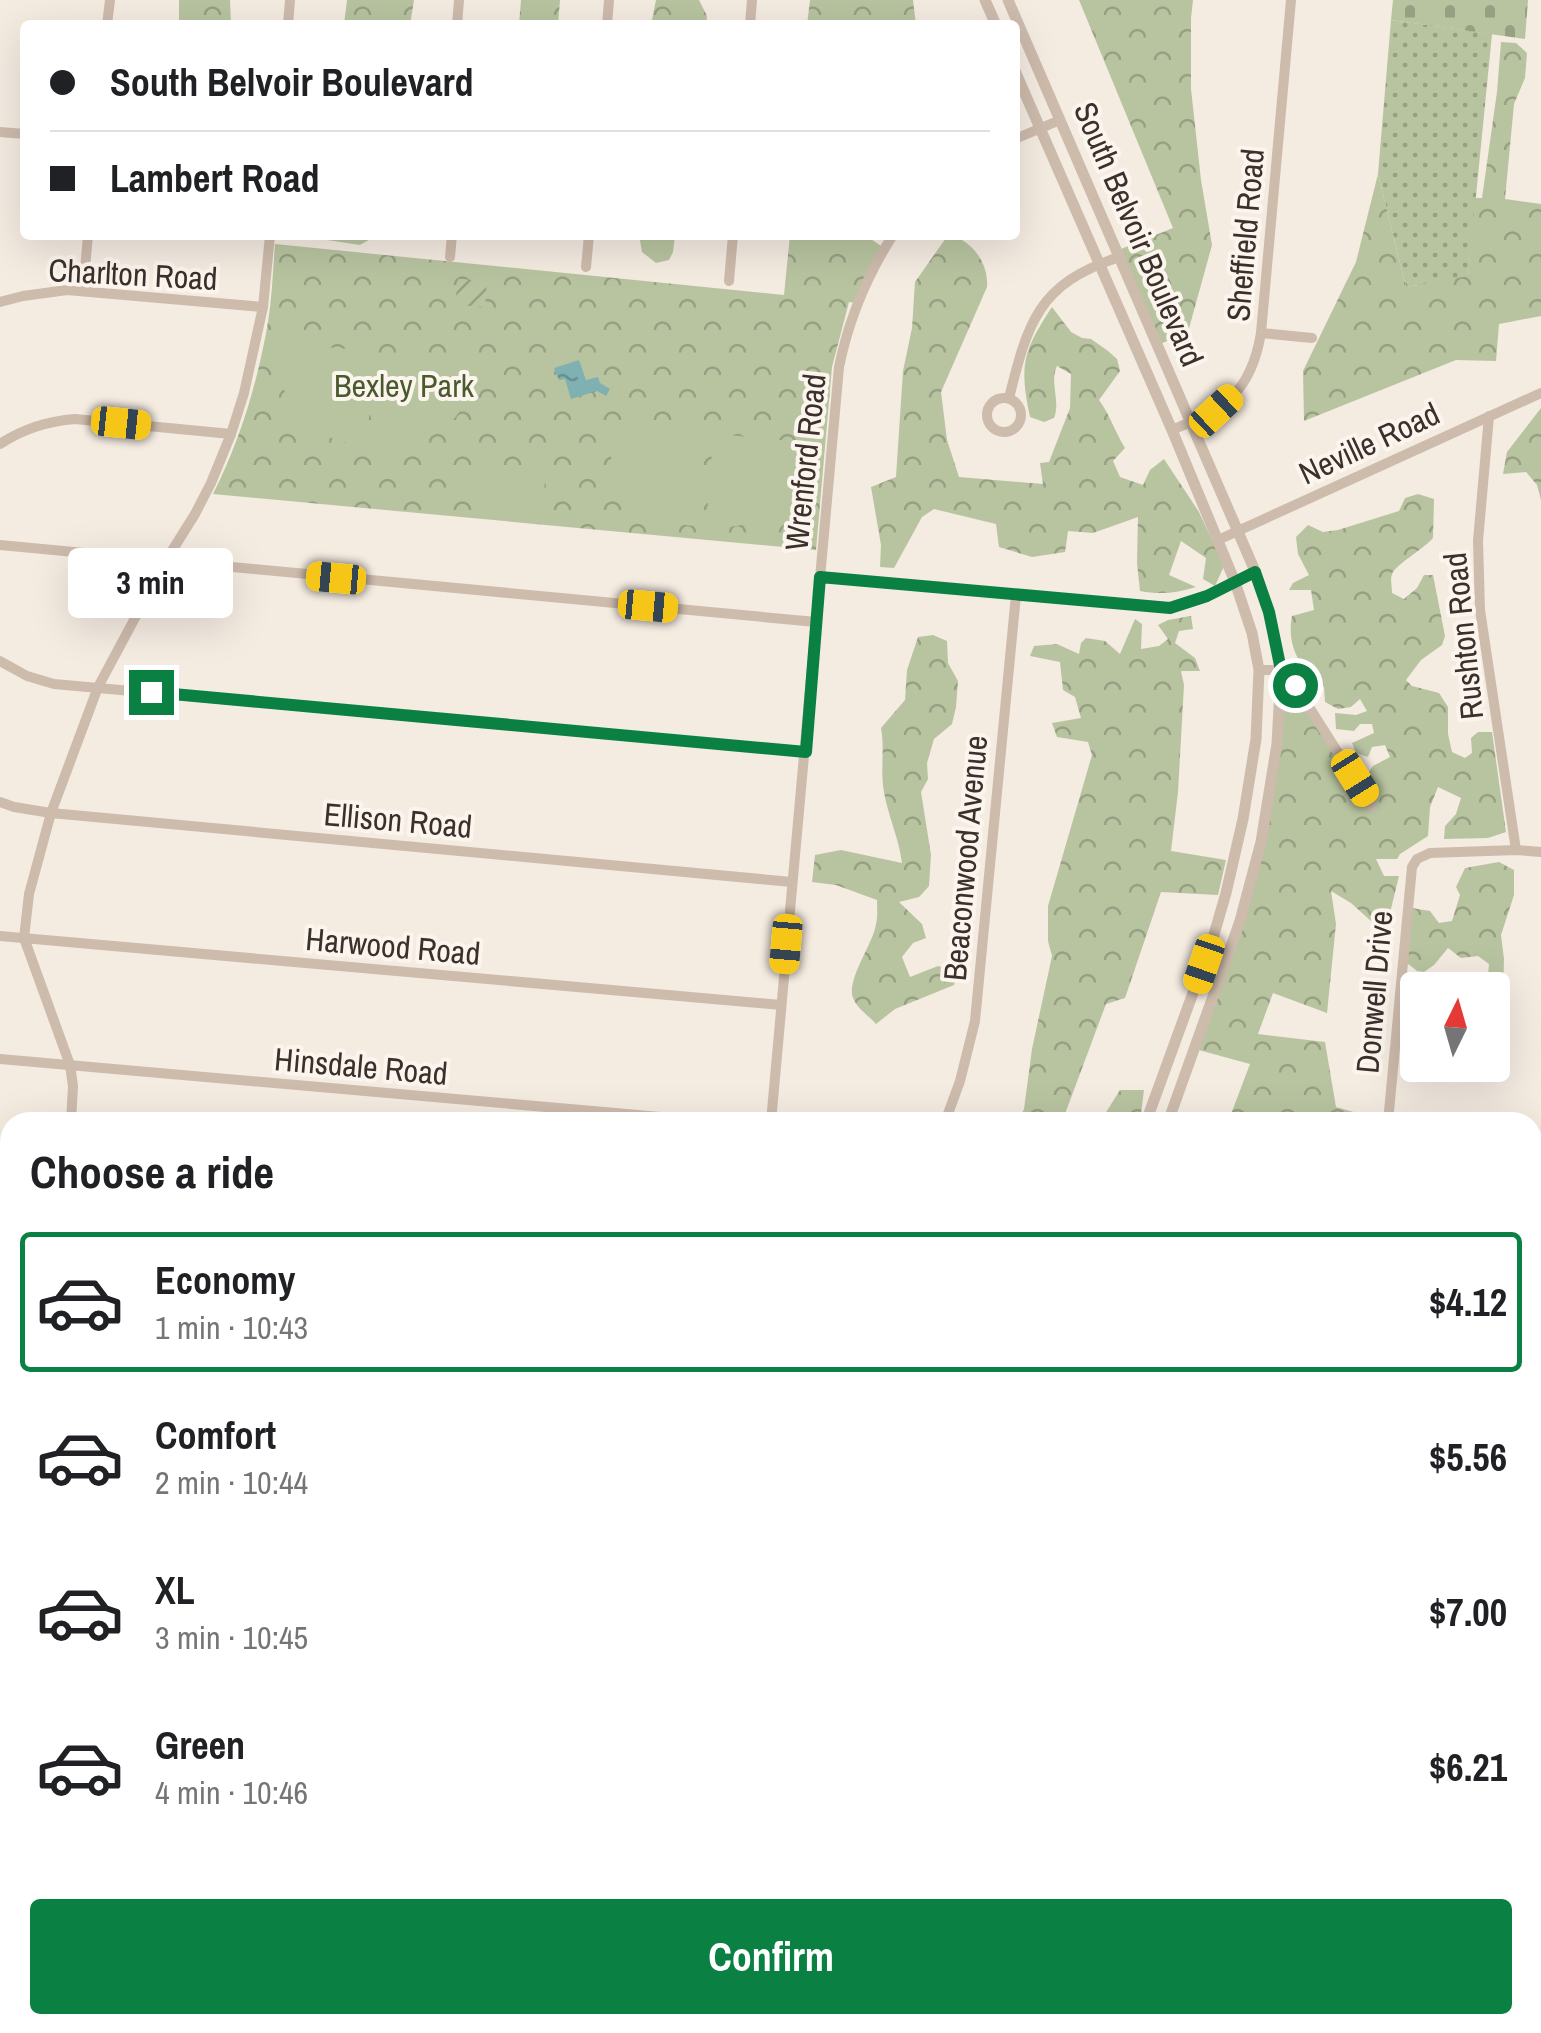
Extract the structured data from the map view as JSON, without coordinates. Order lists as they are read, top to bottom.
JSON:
{
  "streets": {
    "street": [
      "South Belvoir Boulevard",
      "Sheffield Road",
      "Charlton Road",
      "Neville Road",
      "Wrenford Road",
      "Rushton Road",
      "Ellison Road",
      "Beaconwood Avenue",
      "Harwood Road",
      "Donwell Drive",
      "Hinsdale Road"
    ]
  },
  "crossings": [
    ["South Belvoir Boulevard", "Sheffield Road"],
    ["South Belvoir Boulevard", "Neville Road"],
    ["Neville Road", "Rushton Road"],
    ["Wrenford Road", "Ellison Road"],
    ["Wrenford Road", "Harwood Road"],
    ["Rushton Road", "Donwell Drive"]
  ],
  "parks": ["Bexley Park"],
  "north": "top",
  "page": {
    "banner": ["South Belvoir Boulevard", "Lambert Road"],
    "bubble": "3 min",
    "heading": "Choose a ride",
    "list": [
      {
        "name": "Economy",
        "note": "1 min · 10:43",
        "value": "$4.12"
      },
      {
        "name": "Comfort",
        "note": "2 min · 10:44",
        "value": "$5.56"
      },
      {
        "name": "XL",
        "note": "3 min · 10:45",
        "value": "$7.00"
      },
      {
        "name": "Green",
        "note": "4 min · 10:46",
        "value": "$6.21"
      }
    ],
    "buttons": "Confirm"
  }
}
